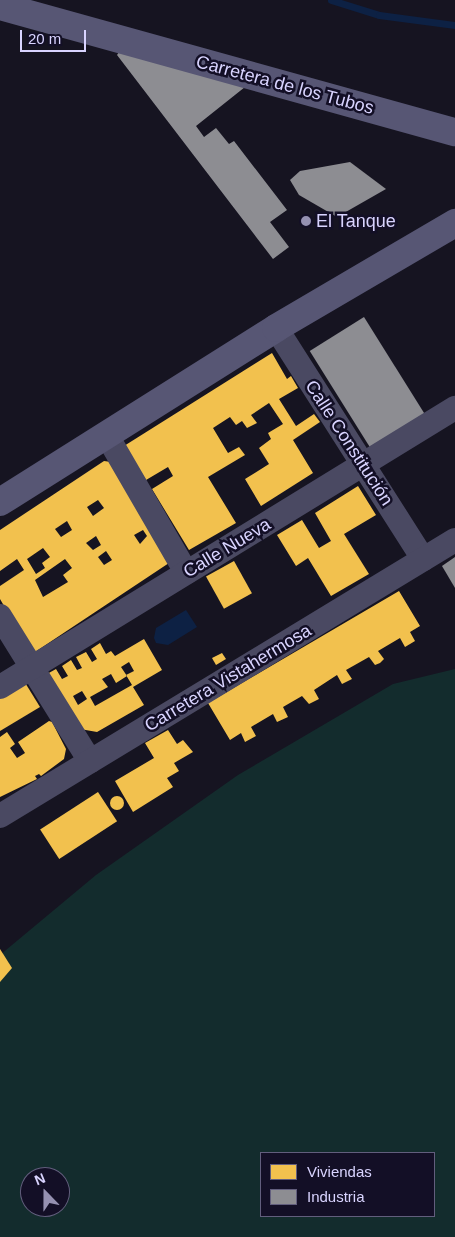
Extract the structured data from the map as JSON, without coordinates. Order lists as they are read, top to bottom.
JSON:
{
  "streets": {
    "main road": ["Carretera de los Tubos"],
    "street": ["Calle Constitución", "Calle Nueva", "Carretera Vistahermosa"]
  },
  "crossings": [
    ["Calle Constitución", "Calle Nueva"],
    ["Calle Constitución", "Carretera Vistahermosa"]
  ],
  "places": ["El Tanque"],
  "legend": ["Viviendas", "Industria"],
  "scale_bar": "20 m",
  "north": "top"
}
